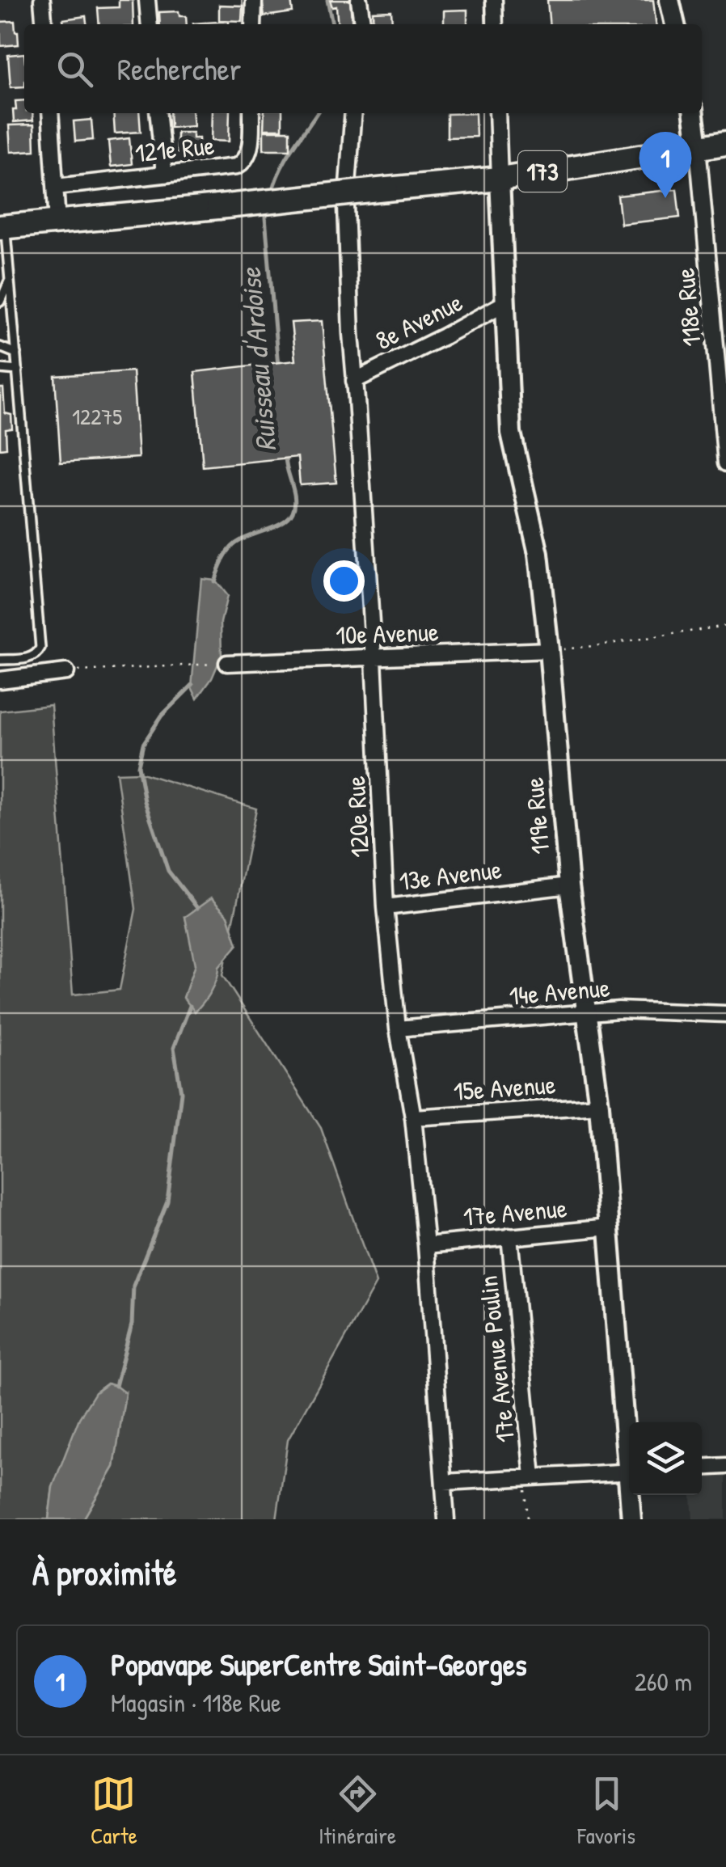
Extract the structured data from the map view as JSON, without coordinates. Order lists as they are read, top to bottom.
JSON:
{
  "streets": {
    "main road": ["173"],
    "street": [
      "121e Rue",
      "118e Rue",
      "8e Avenue",
      "10e Avenue",
      "119e Rue",
      "120e Rue",
      "13e Avenue",
      "14e Avenue",
      "15e Avenue",
      "17e Avenue",
      "17e Avenue Poulin"
    ]
  },
  "crossings": [
    ["173", "118e Rue"],
    ["173", "119e Rue"],
    ["8e Avenue", "119e Rue"],
    ["8e Avenue", "120e Rue"],
    ["10e Avenue", "119e Rue"],
    ["10e Avenue", "120e Rue"],
    ["119e Rue", "13e Avenue"],
    ["119e Rue", "14e Avenue"],
    ["119e Rue", "15e Avenue"],
    ["119e Rue", "17e Avenue"],
    ["120e Rue", "13e Avenue"],
    ["120e Rue", "14e Avenue"],
    ["120e Rue", "15e Avenue"],
    ["120e Rue", "17e Avenue"],
    ["17e Avenue", "17e Avenue Poulin"]
  ],
  "water": ["Ruisseau d'Ardoise"],
  "house_numbers": ["12275"],
  "page": {
    "search": "Rechercher",
    "pins": "1",
    "heading": "À proximité",
    "list": [
      {
        "mark": "1",
        "name": "Popavape SuperCentre Saint-Georges",
        "note": "Magasin · 118e Rue",
        "value": "260 m"
      }
    ],
    "nav": ["Carte", "Itinéraire", "Favoris"]
  }
}
